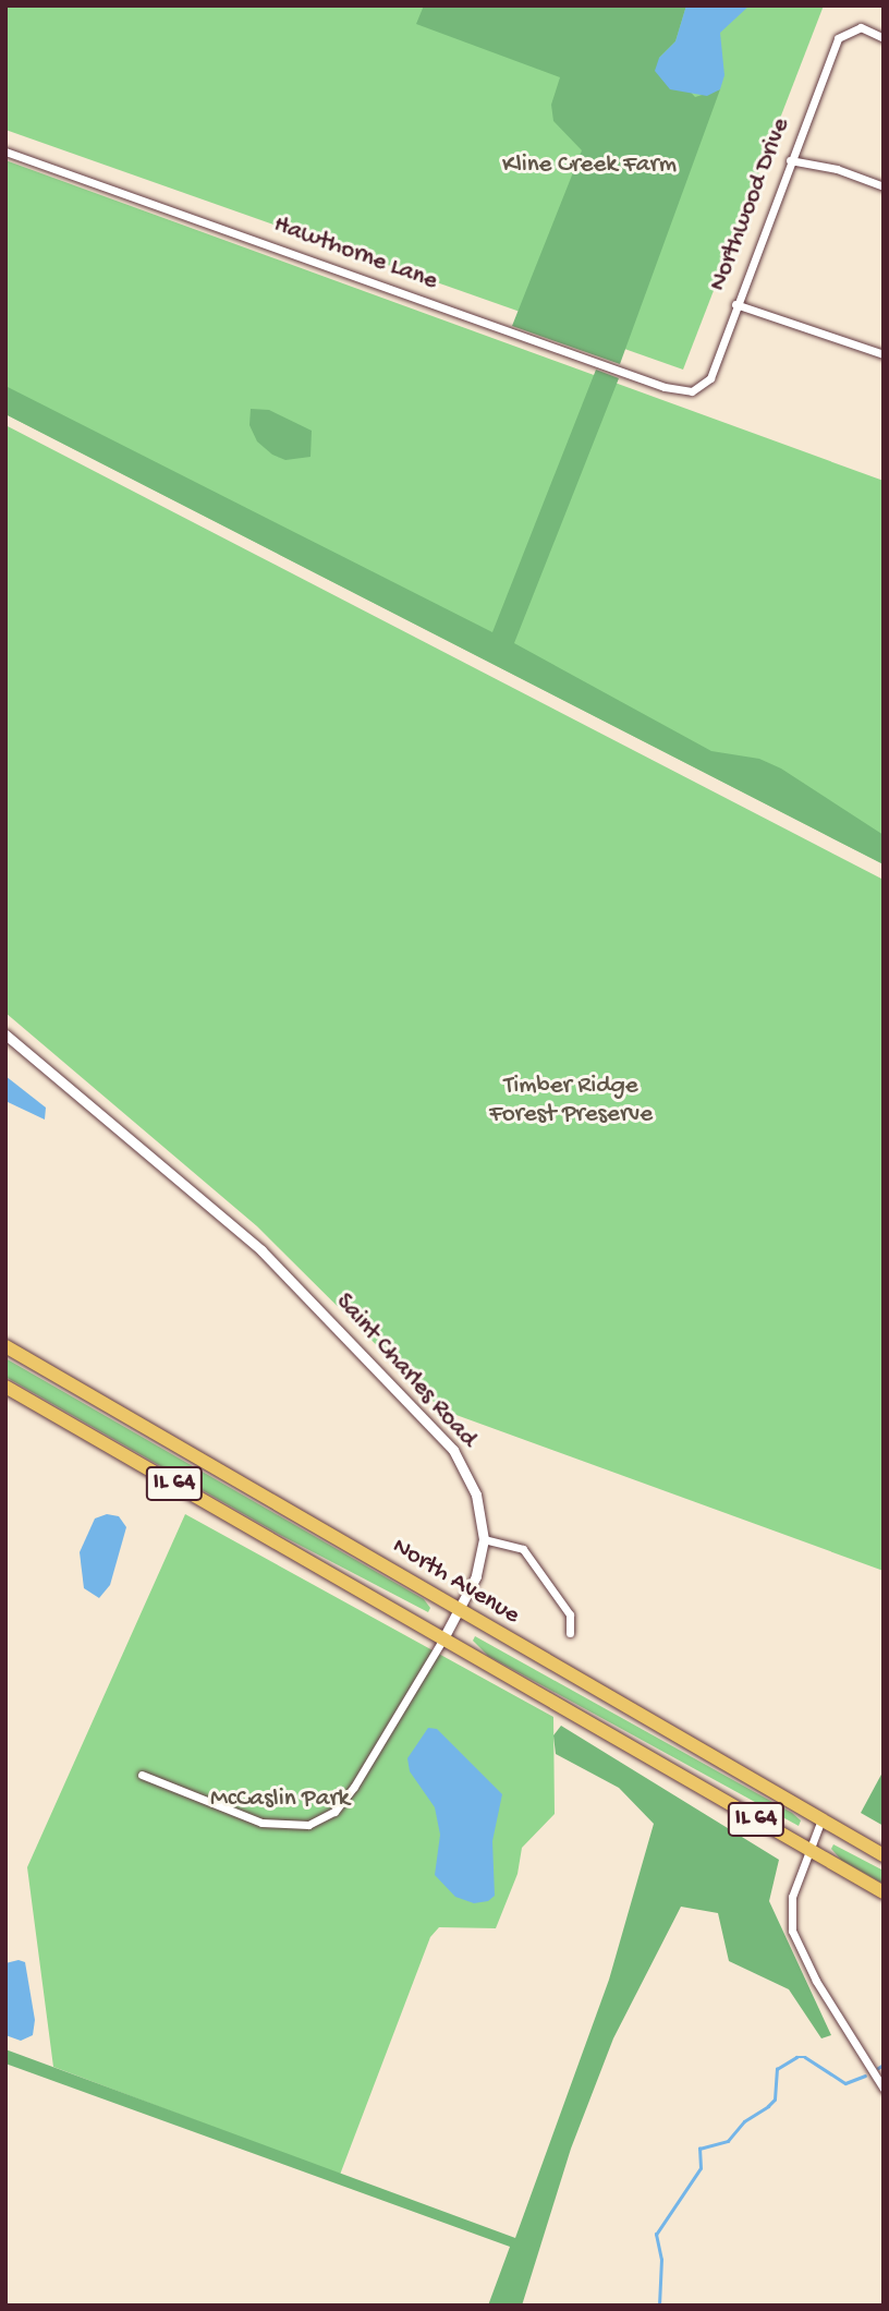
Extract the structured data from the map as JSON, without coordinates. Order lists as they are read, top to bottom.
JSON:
{
  "streets": {
    "main road": ["IL 64", "North Avenue"],
    "street": ["Northwood Drive", "Hawthorne Lane", "Saint Charles Road"]
  },
  "crossings": [
    ["Northwood Drive", "Hawthorne Lane"],
    ["Saint Charles Road", "IL 64"],
    ["Saint Charles Road", "North Avenue"]
  ],
  "parks": ["Kline Creek Farm", "Timber Ridge Forest Preserve", "McCaslin Park"]
}
